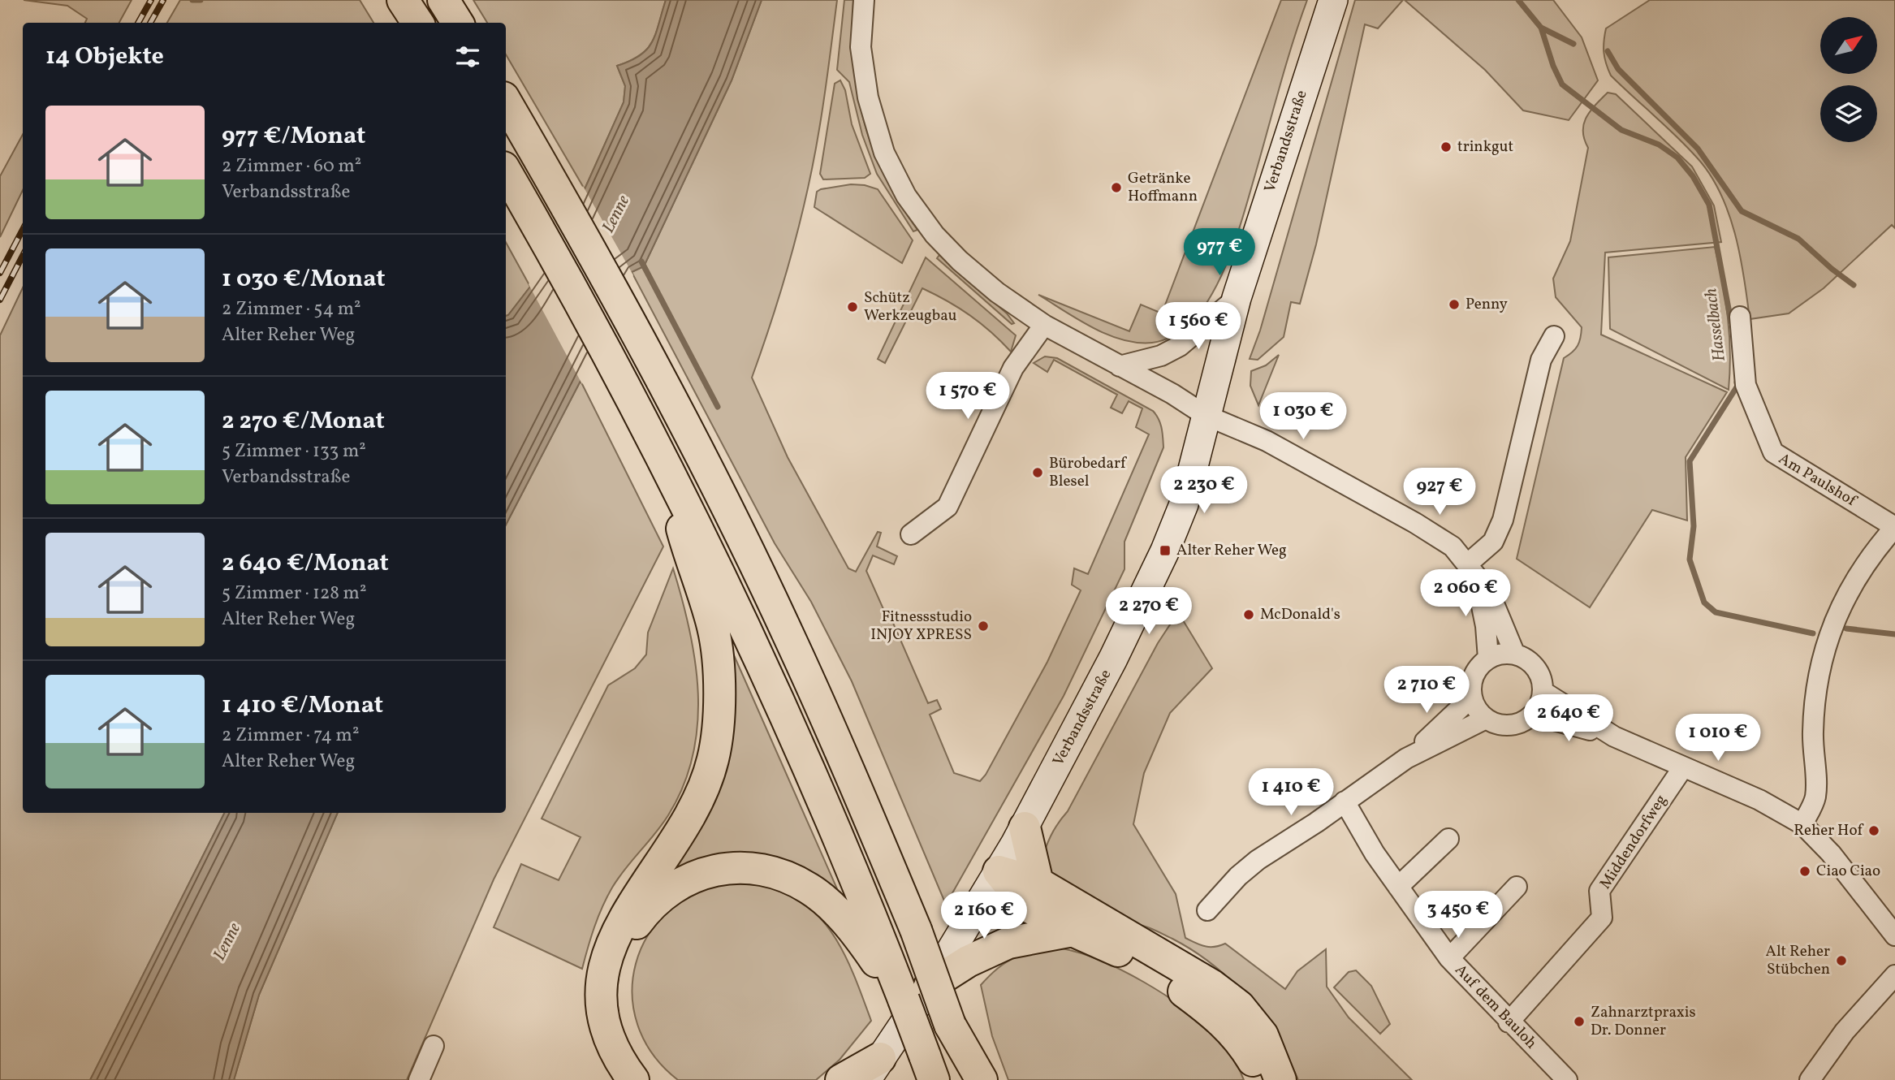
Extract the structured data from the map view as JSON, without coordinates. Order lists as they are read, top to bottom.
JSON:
{
  "streets": {
    "main road": ["Verbandsstraße"],
    "street": ["Am Paulshof", "Middendorfweg", "Auf dem Bauloh"]
  },
  "crossings": [
    ["Middendorfweg", "Auf dem Bauloh"]
  ],
  "water": ["Lenne", "Hasselbach"],
  "places": {
    "other": [
      "trinkgut",
      "Getränke Hoffmann",
      "Penny",
      "Schütz Werkzeugbau",
      "Bürobedarf Blesel",
      "McDonald's",
      "Fitnessstudio INJOY XPRESS",
      "Reher Hof",
      "Ciao Ciao",
      "Alt Reher Stübchen",
      "Zahnarztpraxis Dr. Donner"
    ],
    "transit": ["Alter Reher Weg"]
  },
  "north": "top right",
  "page": {
    "heading": "14 Objekte",
    "list": [
      {
        "name": "977 €/Monat",
        "note": "2 Zimmer · 60 m² · Verbandsstraße"
      },
      {
        "name": "1 030 €/Monat",
        "note": "2 Zimmer · 54 m² · Alter Reher Weg"
      },
      {
        "name": "2 270 €/Monat",
        "note": "5 Zimmer · 133 m² · Verbandsstraße"
      },
      {
        "name": "2 640 €/Monat",
        "note": "5 Zimmer · 128 m² · Alter Reher Weg"
      },
      {
        "name": "1 410 €/Monat",
        "note": "2 Zimmer · 74 m² · Alter Reher Weg"
      }
    ],
    "price": [
      "977 €",
      "1 560 €",
      "1 570 €",
      "1 030 €",
      "2 230 €",
      "927 €",
      "2 060 €",
      "2 270 €",
      "2 710 €",
      "2 640 €",
      "1 010 €",
      "1 410 €",
      "3 450 €",
      "2 160 €"
    ]
  }
}
